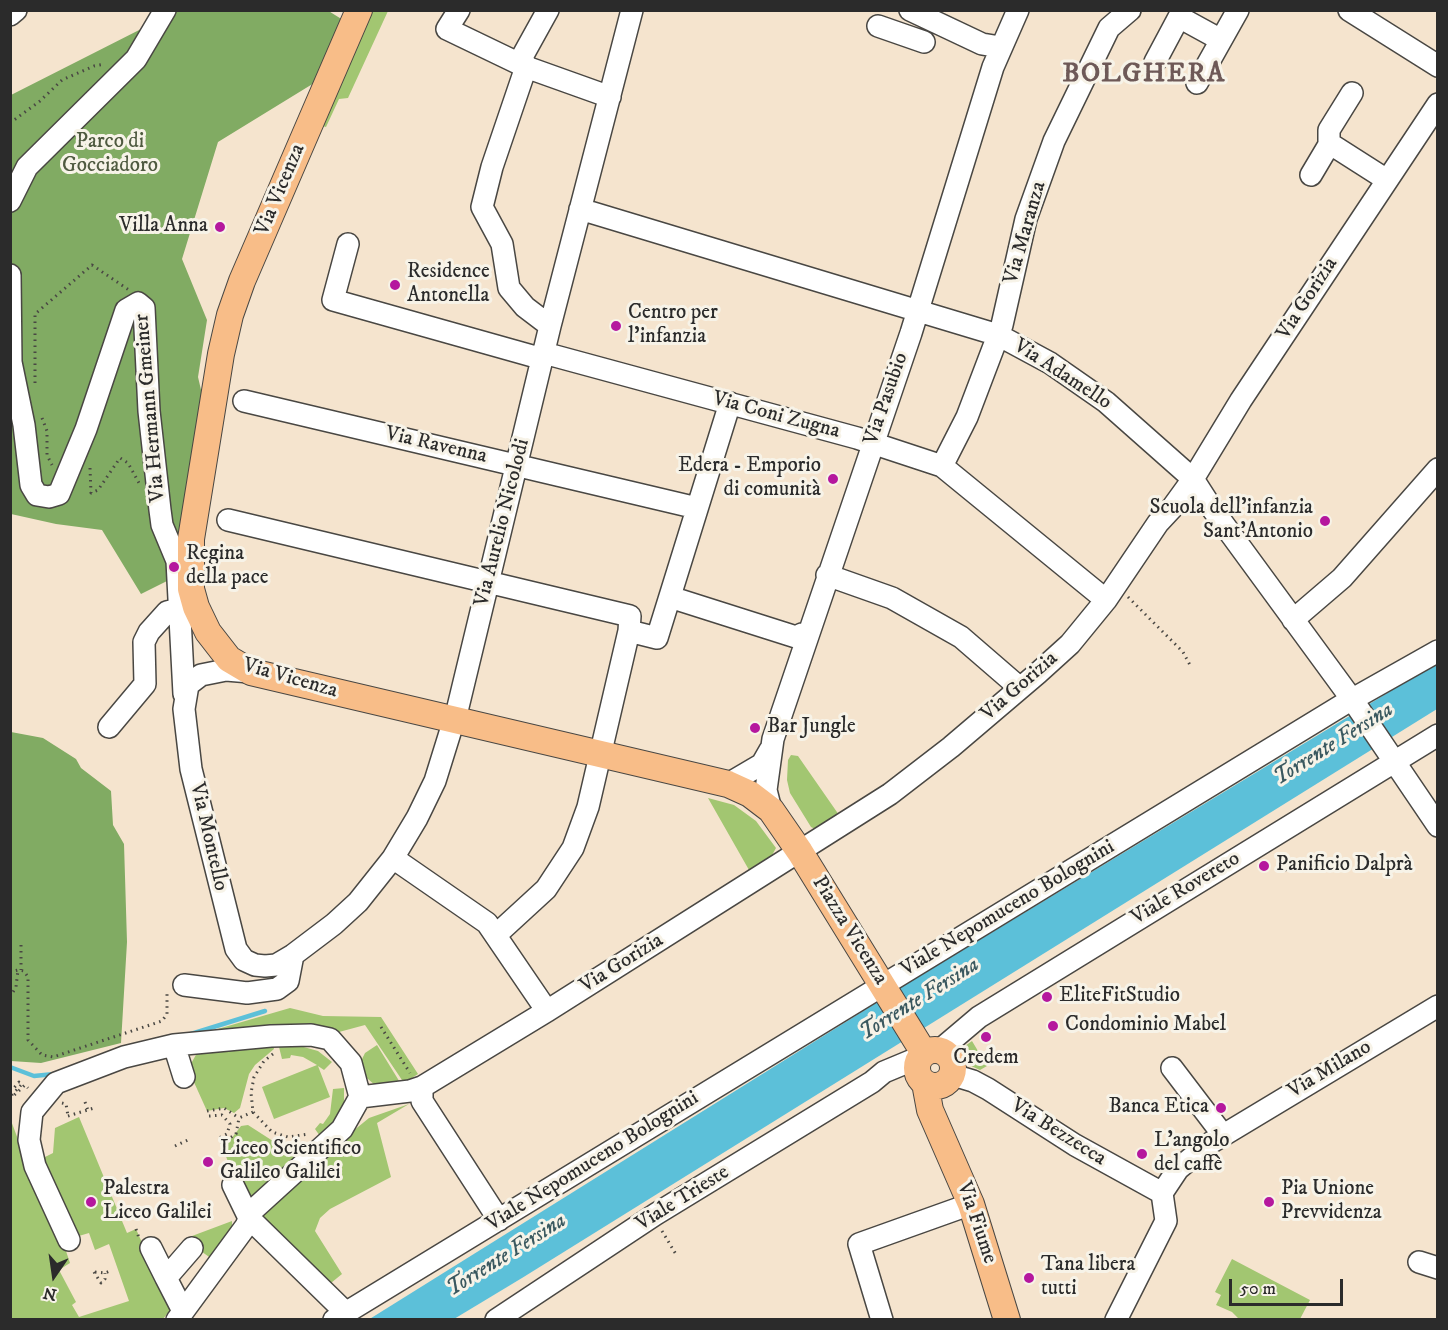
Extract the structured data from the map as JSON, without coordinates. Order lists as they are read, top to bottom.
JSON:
{
  "streets": {
    "main road": ["Via Vicenza", "Piazza Vicenza", "Via Fiume"],
    "street": [
      "Via Maranza",
      "Via Gorizia",
      "Via Adamello",
      "Via Pasubio",
      "Via Hermann Gmeiner",
      "Via Coni Zugna",
      "Via Ravenna",
      "Via Aurelio Nicolodi",
      "Via Montello",
      "Viale Rovereto",
      "Viale Nepomuceno Bolognini",
      "Via Milano",
      "Via Bezzecca",
      "Viale Trieste"
    ]
  },
  "crossings": [
    ["Via Vicenza", "Via Pasubio"],
    ["Via Vicenza", "Via Hermann Gmeiner"],
    ["Via Vicenza", "Via Aurelio Nicolodi"],
    ["Via Vicenza", "Via Montello"],
    ["Via Vicenza", "Piazza Vicenza"],
    ["Via Maranza", "Via Adamello"],
    ["Via Maranza", "Via Coni Zugna"],
    ["Via Gorizia", "Via Adamello"],
    ["Via Gorizia", "Via Coni Zugna"],
    ["Via Gorizia", "Piazza Vicenza"],
    ["Via Adamello", "Via Pasubio"],
    ["Via Adamello", "Via Aurelio Nicolodi"],
    ["Via Adamello", "Viale Rovereto"],
    ["Via Adamello", "Viale Nepomuceno Bolognini"],
    ["Via Pasubio", "Via Coni Zugna"],
    ["Via Pasubio", "Piazza Vicenza"],
    ["Via Hermann Gmeiner", "Via Montello"],
    ["Via Coni Zugna", "Via Aurelio Nicolodi"],
    ["Via Ravenna", "Via Aurelio Nicolodi"],
    ["Via Aurelio Nicolodi", "Via Montello"],
    ["Viale Rovereto", "Piazza Vicenza"],
    ["Viale Rovereto", "Via Bezzecca"],
    ["Viale Rovereto", "Viale Trieste"],
    ["Viale Rovereto", "Via Fiume"],
    ["Viale Nepomuceno Bolognini", "Piazza Vicenza"],
    ["Piazza Vicenza", "Via Bezzecca"],
    ["Piazza Vicenza", "Viale Trieste"],
    ["Piazza Vicenza", "Via Fiume"],
    ["Via Milano", "Via Bezzecca"],
    ["Via Bezzecca", "Viale Trieste"],
    ["Via Bezzecca", "Via Fiume"],
    ["Viale Trieste", "Via Fiume"]
  ],
  "districts": ["BOLGHERA"],
  "water": ["Torrente Fersina"],
  "parks": ["Parco di Gocciadoro"],
  "places": [
    "Villa Anna",
    "Residence Antonella",
    "Centro per l'infanzia",
    "Edera - Emporio di comunità",
    "Scuola dell'infanzia Sant'Antonio",
    "Regina della pace",
    "Bar Jungle",
    "Panificio Dalprà",
    "EliteFitStudio",
    "Condominio Mabel",
    "Credem",
    "Banca Etica",
    "L'angolo del caffè",
    "Liceo Scientifico Galileo Galilei",
    "Palestra Liceo Galilei",
    "Pia Unione Prevvidenza",
    "Tana libera tutti"
  ],
  "scale_bar": "50 m",
  "north": "bottom"
}
